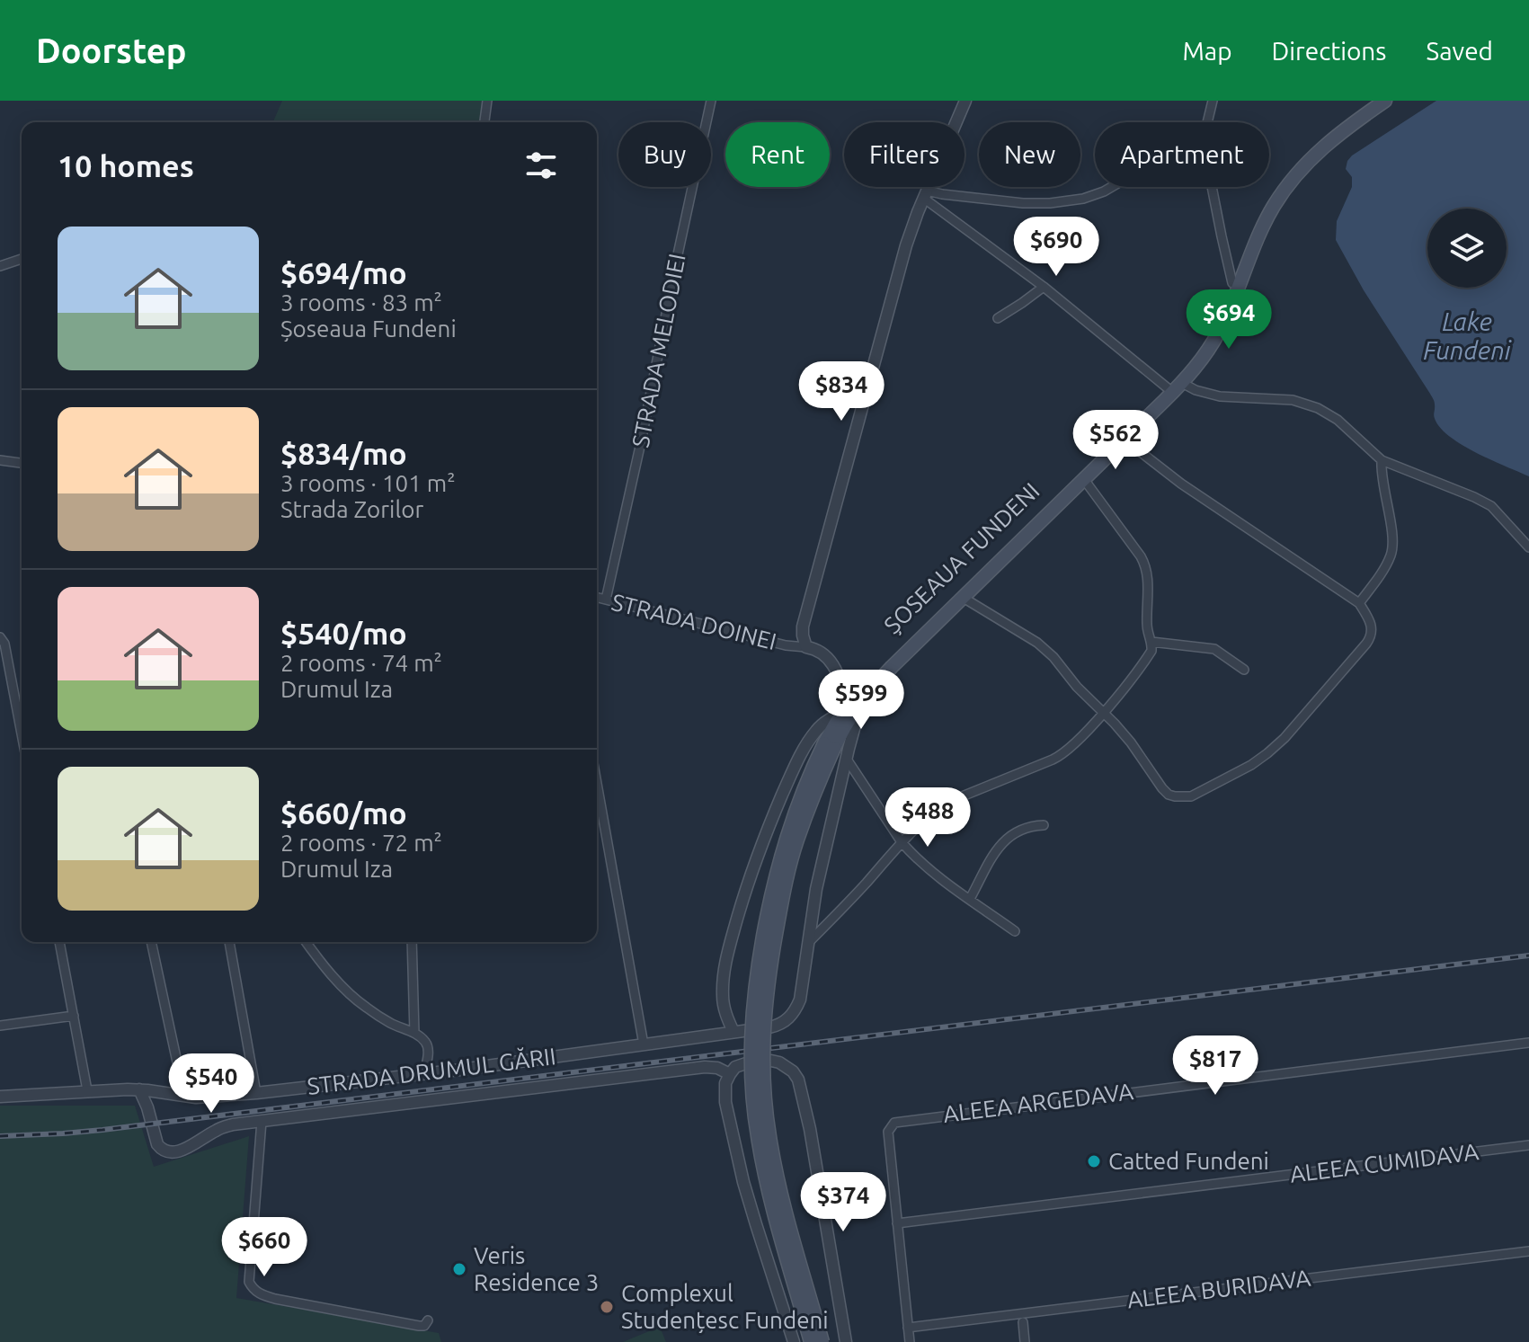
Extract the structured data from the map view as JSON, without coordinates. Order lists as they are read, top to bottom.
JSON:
{
  "streets": {
    "main road": ["ȘOSEAUA FUNDENI"],
    "street": [
      "STRADA MELODIEI",
      "STRADA DOINEI",
      "STRADA DRUMUL GĂRII",
      "ALEEA ARGEDAVA",
      "ALEEA CUMIDAVA",
      "ALEEA BURIDAVA"
    ]
  },
  "crossings": [
    ["STRADA MELODIEI", "STRADA DOINEI"],
    ["ȘOSEAUA FUNDENI", "STRADA DOINEI"],
    ["ȘOSEAUA FUNDENI", "STRADA DRUMUL GĂRII"],
    ["ALEEA ARGEDAVA", "ALEEA CUMIDAVA"]
  ],
  "water": ["Lake Fundeni"],
  "places": ["Catted Fundeni", "Veris Residence 3", "Complexul Studențesc Fundeni"],
  "page": {
    "header": "Doorstep",
    "nav": ["Map", "Directions", "Saved"],
    "chip": [
      "Buy",
      "Rent",
      "Filters",
      "New",
      "Apartment"
    ],
    "heading": "10 homes",
    "list": [
      {
        "name": "$694/mo",
        "note": "3 rooms · 83 m² · Șoseaua Fundeni"
      },
      {
        "name": "$834/mo",
        "note": "3 rooms · 101 m² · Strada Zorilor"
      },
      {
        "name": "$540/mo",
        "note": "2 rooms · 74 m² · Drumul Iza"
      },
      {
        "name": "$660/mo",
        "note": "2 rooms · 72 m² · Drumul Iza"
      }
    ],
    "price": [
      "$690",
      "$694",
      "$834",
      "$562",
      "$599",
      "$488",
      "$817",
      "$540",
      "$374",
      "$660"
    ]
  }
}
